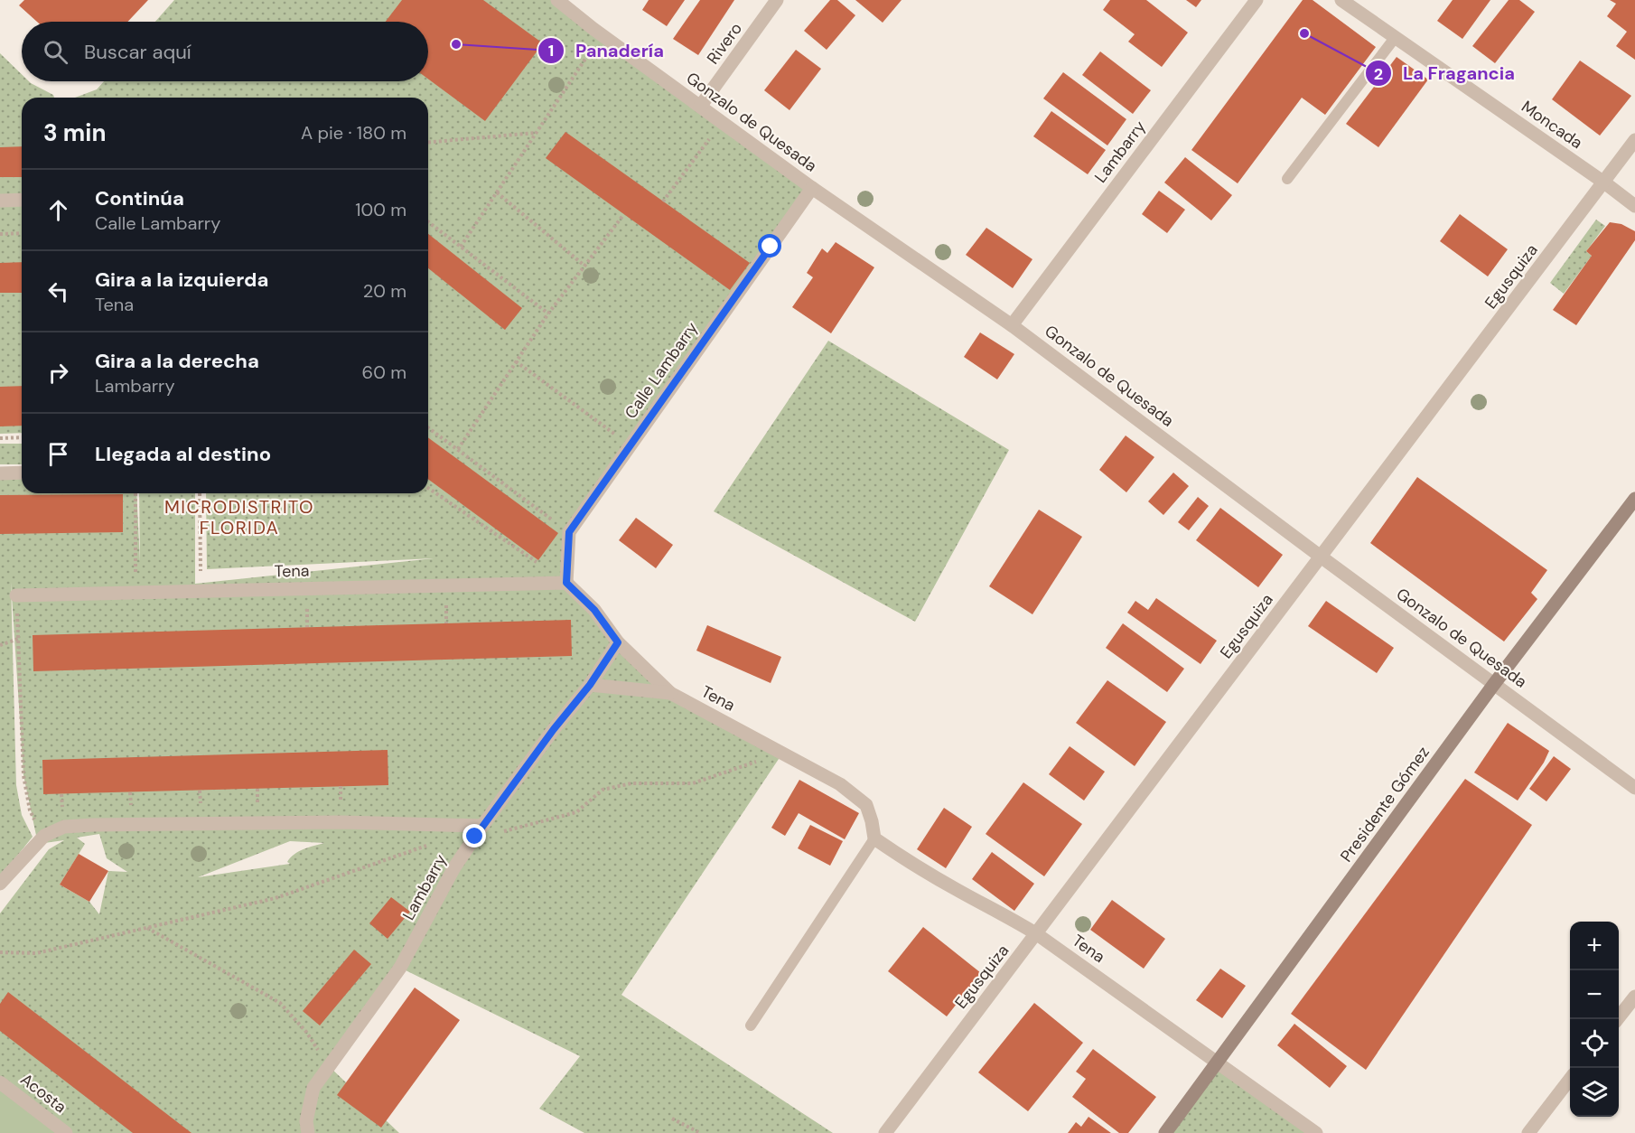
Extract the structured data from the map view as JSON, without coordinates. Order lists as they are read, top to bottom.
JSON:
{
  "streets": {
    "main road": ["Presidente Gómez"],
    "street": [
      "Rivero",
      "Gonzalo de Quesada",
      "Moncada",
      "Lambarry",
      "Egusquiza",
      "Calle Lambarry",
      "Tena",
      "Acosta"
    ]
  },
  "crossings": [
    ["Rivero", "Gonzalo de Quesada"],
    ["Gonzalo de Quesada", "Lambarry"],
    ["Gonzalo de Quesada", "Egusquiza"],
    ["Gonzalo de Quesada", "Calle Lambarry"],
    ["Gonzalo de Quesada", "Presidente Gómez"],
    ["Moncada", "Egusquiza"],
    ["Lambarry", "Tena"],
    ["Egusquiza", "Tena"],
    ["Tena", "Presidente Gómez"]
  ],
  "districts": ["MICRODISTRITO FLORIDA"],
  "places": ["La Fragancia", "Panadería"],
  "page": {
    "search": "Buscar aquí",
    "heading": ["3 min", "A pie · 180 m"],
    "list": [
      ["Continúa", "Calle Lambarry", "100 m"],
      ["Gira a la izquierda", "Tena", "20 m"],
      ["Gira a la derecha", "Lambarry", "60 m"],
      "Llegada al destino"
    ],
    "map_buttons": ["+", "−"]
  }
}
